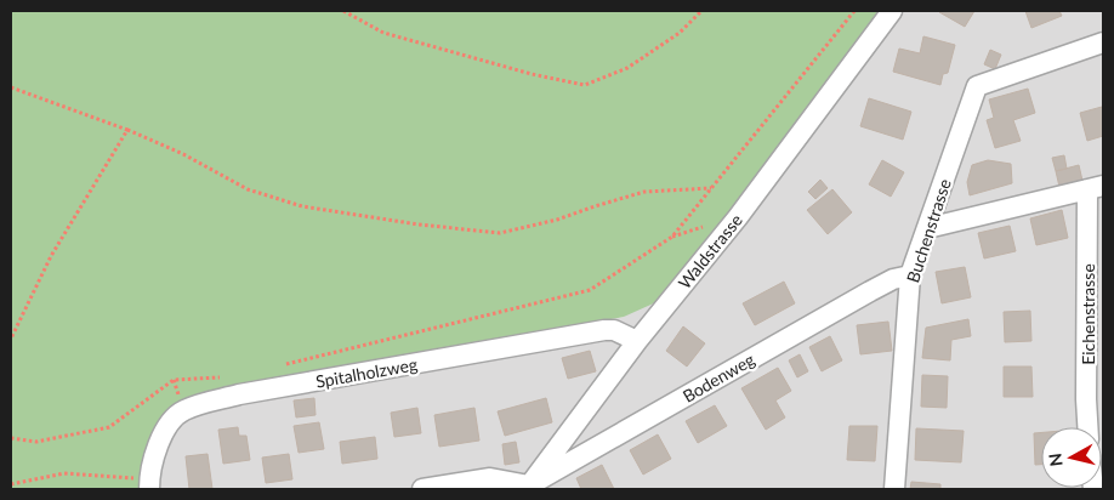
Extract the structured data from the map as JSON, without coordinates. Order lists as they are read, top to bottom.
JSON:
{
  "streets": {
    "street": [
      "Buchenstrasse",
      "Waldstrasse",
      "Eichenstrasse",
      "Spitalholzweg",
      "Bodenweg"
    ]
  },
  "crossings": [
    ["Buchenstrasse", "Bodenweg"],
    ["Waldstrasse", "Spitalholzweg"],
    ["Waldstrasse", "Bodenweg"]
  ],
  "north": "left"
}
